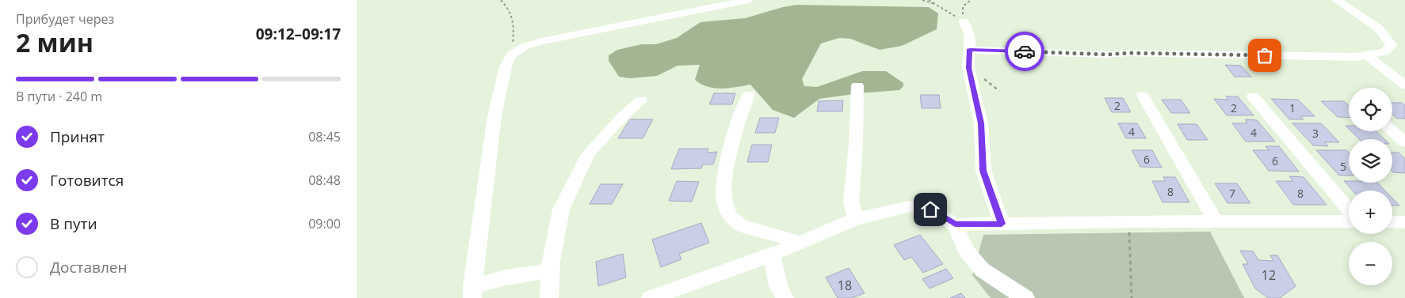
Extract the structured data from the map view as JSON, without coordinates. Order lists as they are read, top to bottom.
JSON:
{
  "house_numbers": [
    "2",
    "2",
    "1",
    "4",
    "4",
    "3",
    "6",
    "6",
    "5",
    "8",
    "7",
    "8",
    "12",
    "18"
  ],
  "page": {
    "heading": ["2 мин", "Прибудет через", "09:12–09:17"],
    "bar": "В пути · 240 m",
    "map_buttons": ["+", "−"],
    "list": [
      ["Принят", "08:45"],
      ["Готовится", "08:48"],
      ["В пути", "09:00"],
      "Доставлен"
    ]
  }
}
